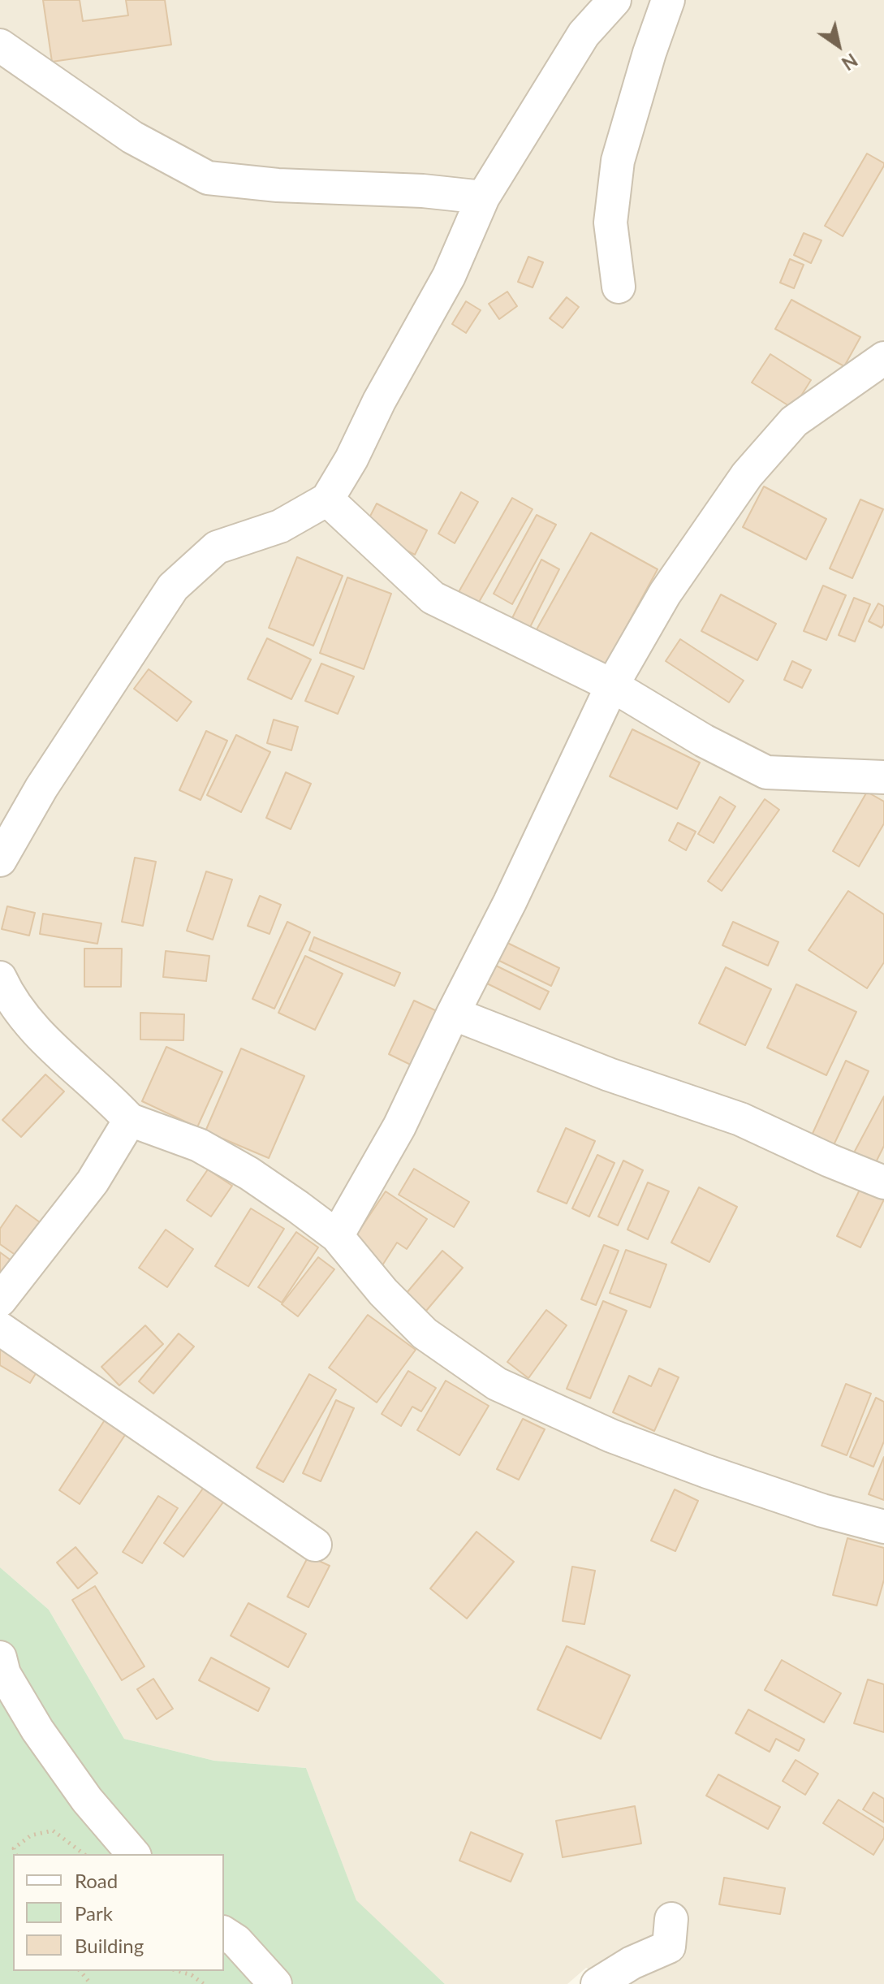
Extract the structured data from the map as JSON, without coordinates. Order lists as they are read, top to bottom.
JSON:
{
  "legend": ["Road", "Park", "Building"],
  "north": "bottom right"
}
